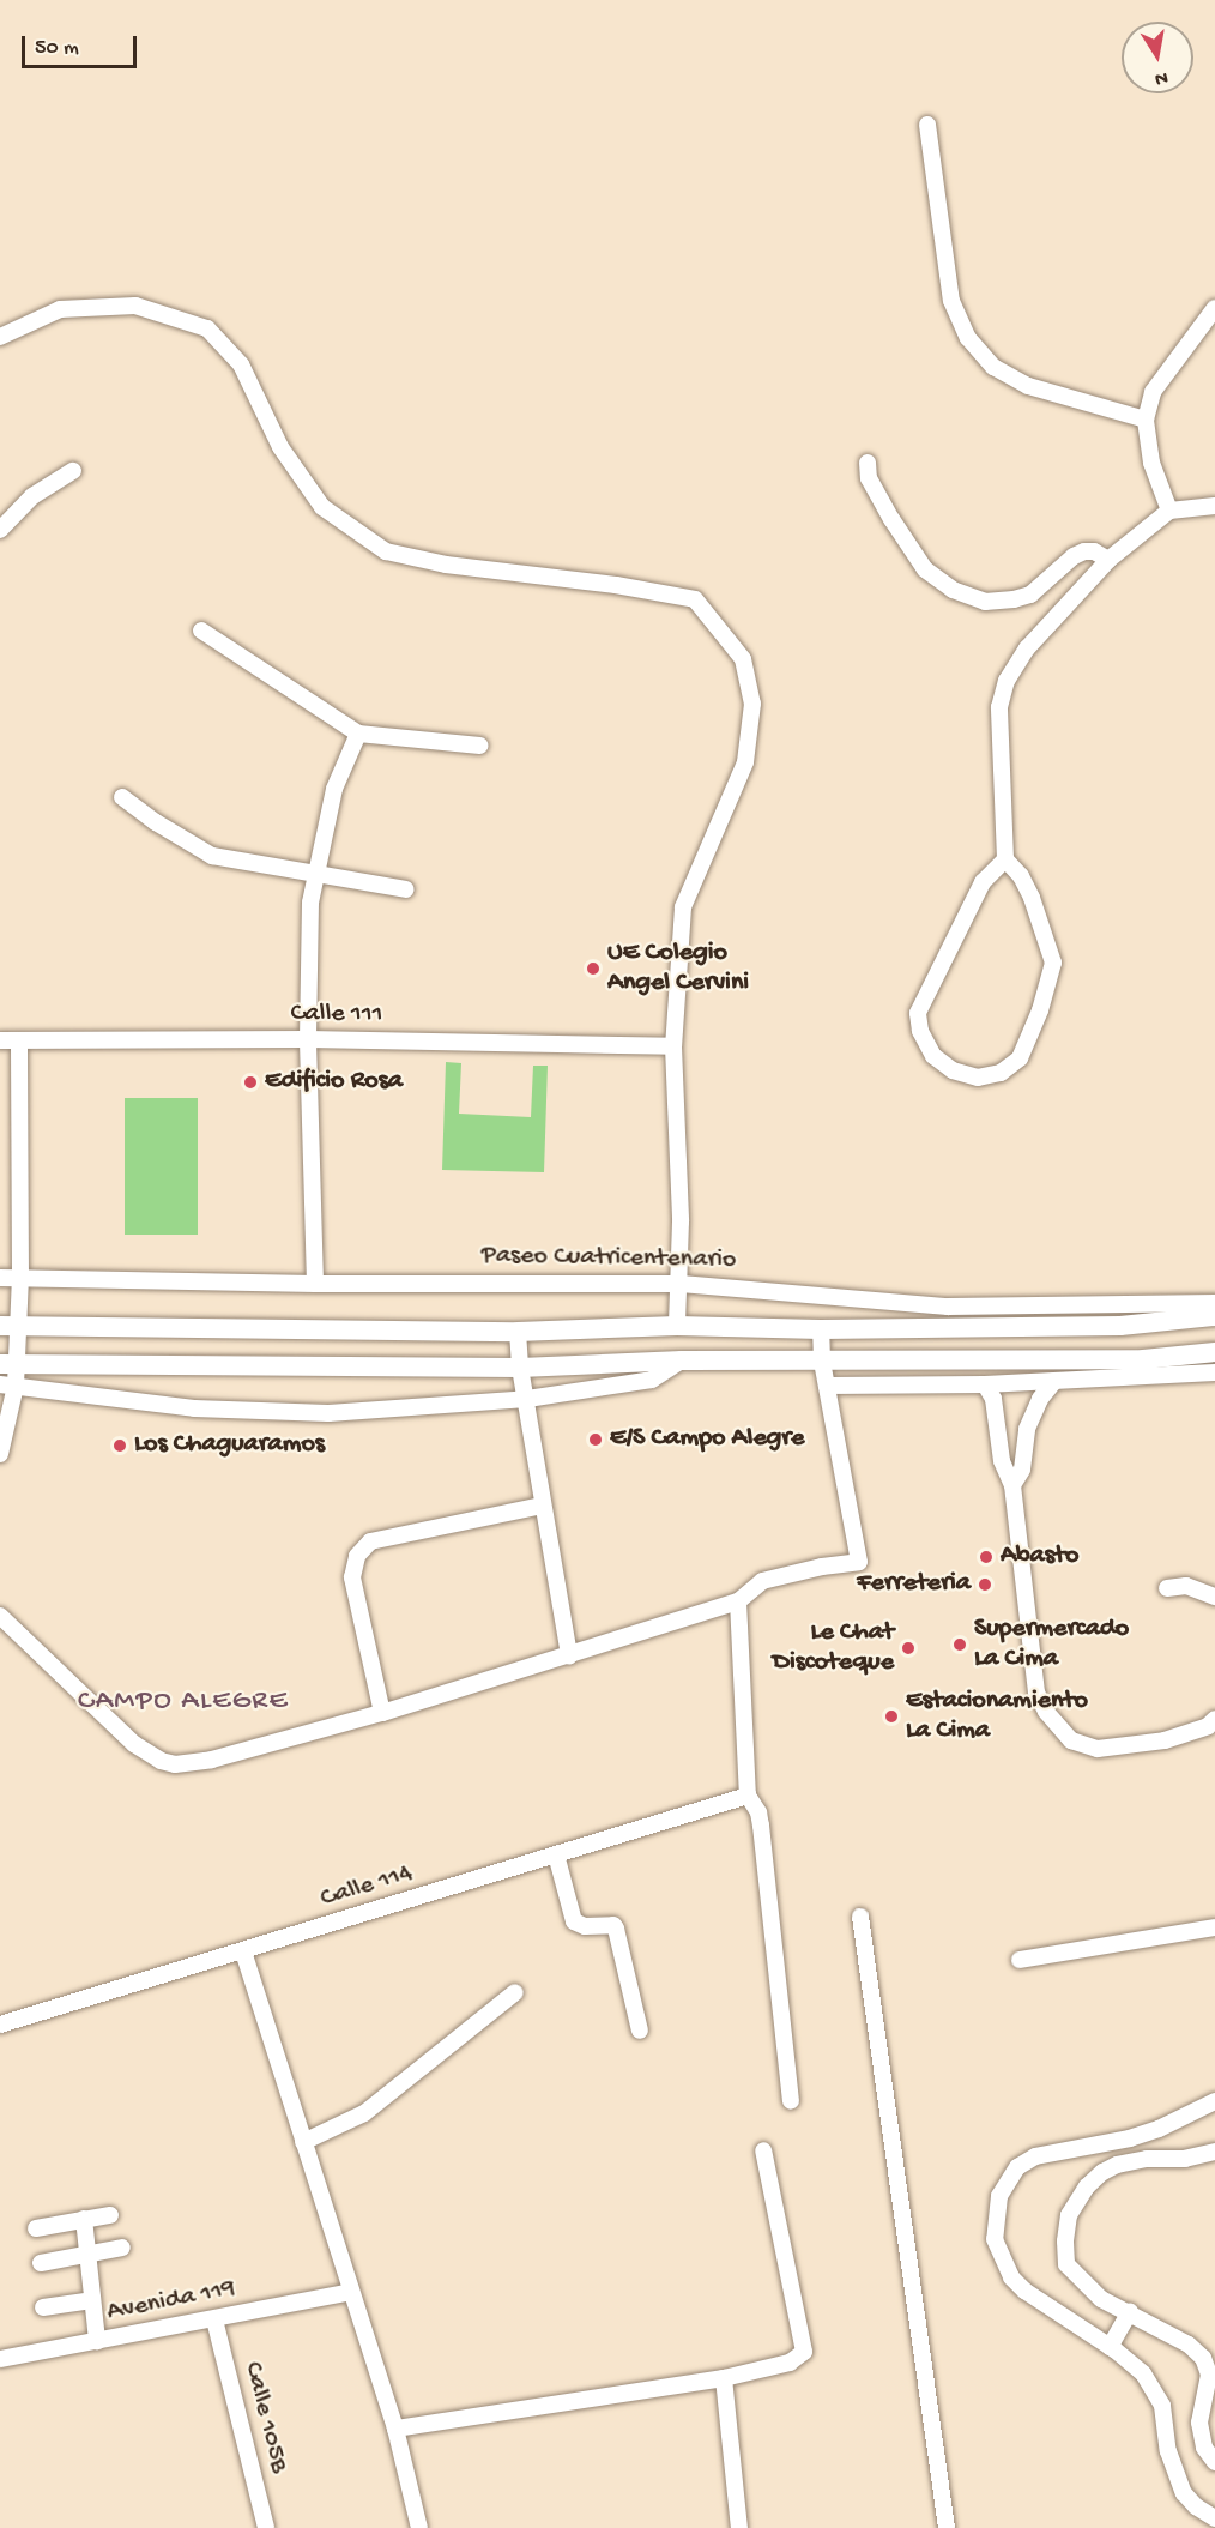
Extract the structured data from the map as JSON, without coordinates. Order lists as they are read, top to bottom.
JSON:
{
  "streets": {
    "street": [
      "Calle 111",
      "Paseo Cuatricentenario",
      "Calle 114",
      "Avenida 119",
      "Calle 105B"
    ]
  },
  "crossings": [
    ["Avenida 119", "Calle 105B"]
  ],
  "districts": ["CAMPO ALEGRE"],
  "places": [
    "UE Colegio Angel Cervini",
    "Edificio Rosa",
    "E/S Campo Alegre",
    "Los Chaguaramos",
    "Abasto",
    "Ferreteria",
    "Supermercado La Cima",
    "Le Chat Discoteque",
    "Estacionamiento La Cima"
  ],
  "scale_bar": "50 m",
  "north": "bottom"
}
